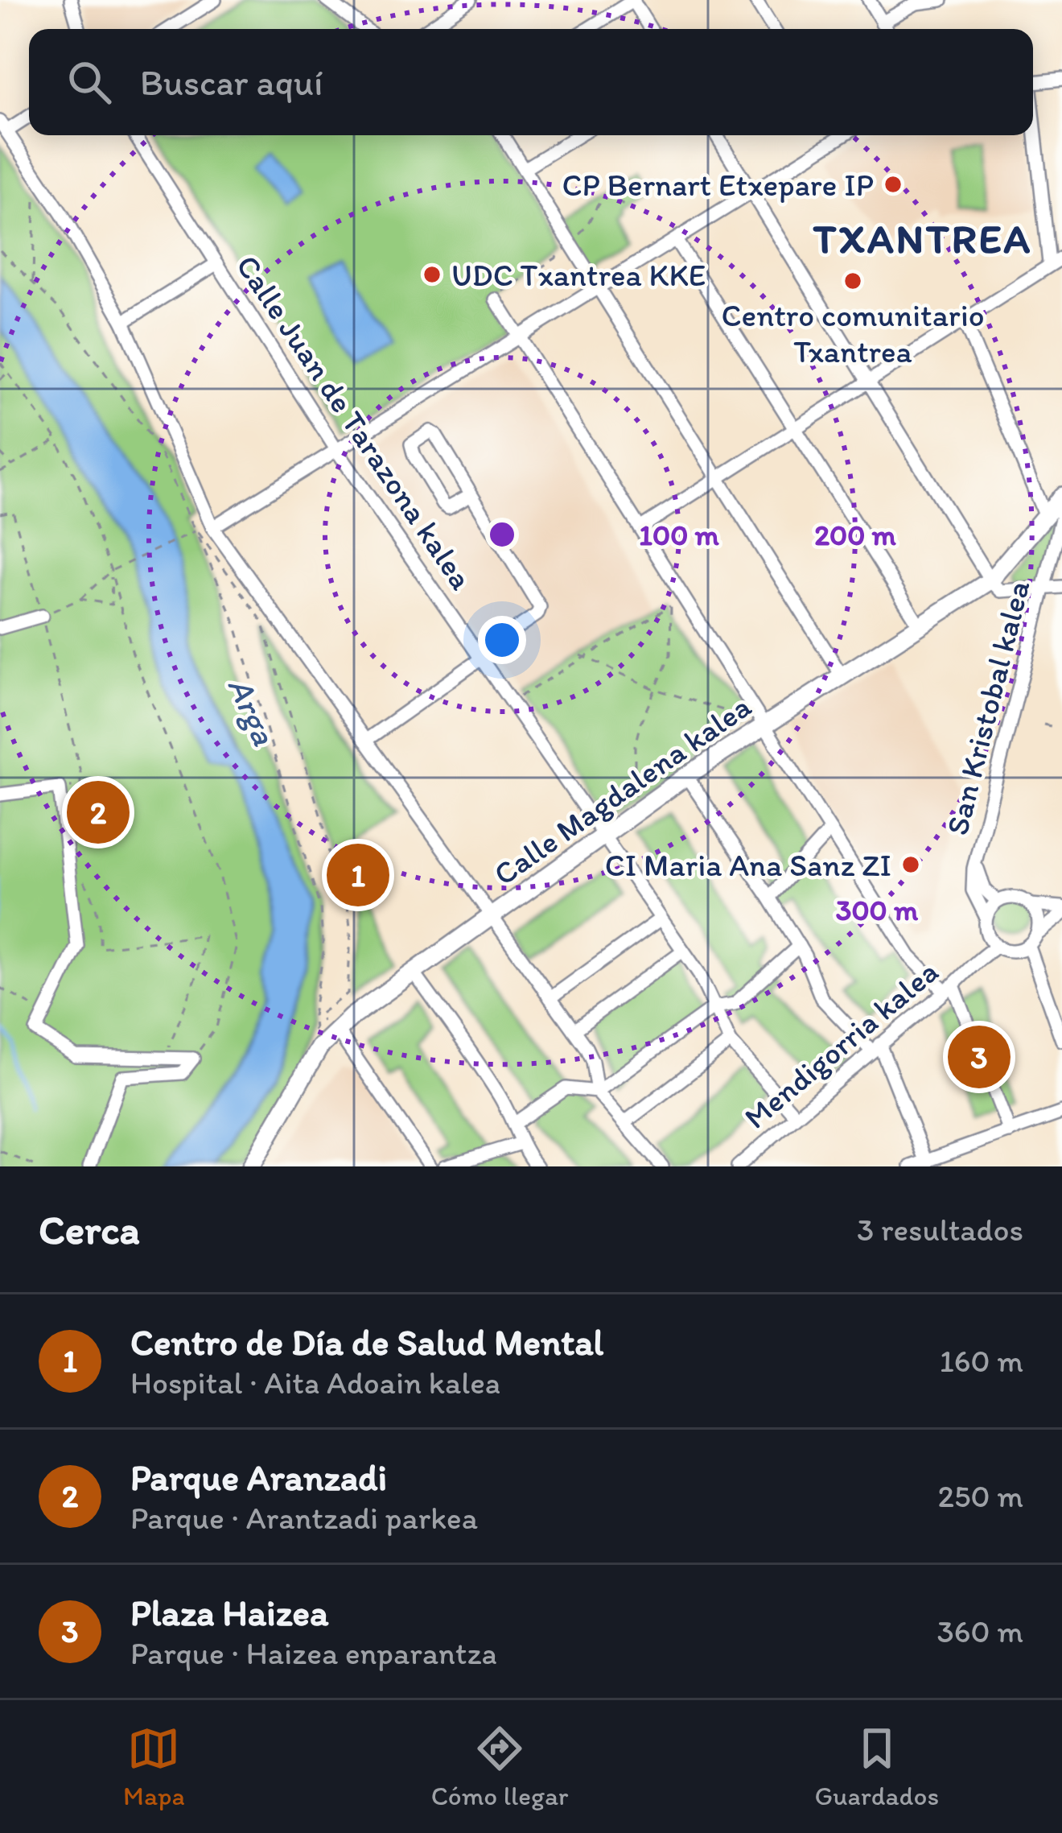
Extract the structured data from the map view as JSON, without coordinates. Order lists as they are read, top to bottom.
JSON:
{
  "streets": {
    "main road": ["Calle Magdalena kalea"],
    "street": ["Calle Juan de Tarazona kalea", "San Kristobal kalea", "Mendigorria kalea"]
  },
  "crossings": [
    ["Calle Juan de Tarazona kalea", "Calle Magdalena kalea"],
    ["Calle Juan de Tarazona kalea", "Mendigorria kalea"],
    ["San Kristobal kalea", "Calle Magdalena kalea"],
    ["San Kristobal kalea", "Mendigorria kalea"]
  ],
  "districts": ["TXANTREA"],
  "water": ["Arga"],
  "places": [
    "CP Bernart Etxepare IP",
    "UDC Txantrea KKE",
    "Centro comunitario Txantrea",
    "CI Maria Ana Sanz ZI"
  ],
  "page": {
    "search": "Buscar aquí",
    "pins": ["2", "1", "3"],
    "heading": ["Cerca", "3 resultados"],
    "list": [
      {
        "mark": "1",
        "name": "Centro de Día de Salud Mental",
        "note": "Hospital · Aita Adoain kalea",
        "value": "160 m"
      },
      {
        "mark": "2",
        "name": "Parque Aranzadi",
        "note": "Parque · Arantzadi parkea",
        "value": "250 m"
      },
      {
        "mark": "3",
        "name": "Plaza Haizea",
        "note": "Parque · Haizea enparantza",
        "value": "360 m"
      }
    ],
    "nav": ["Mapa", "Cómo llegar", "Guardados"]
  },
  "rings": ["100 m", "200 m", "300 m"]
}
